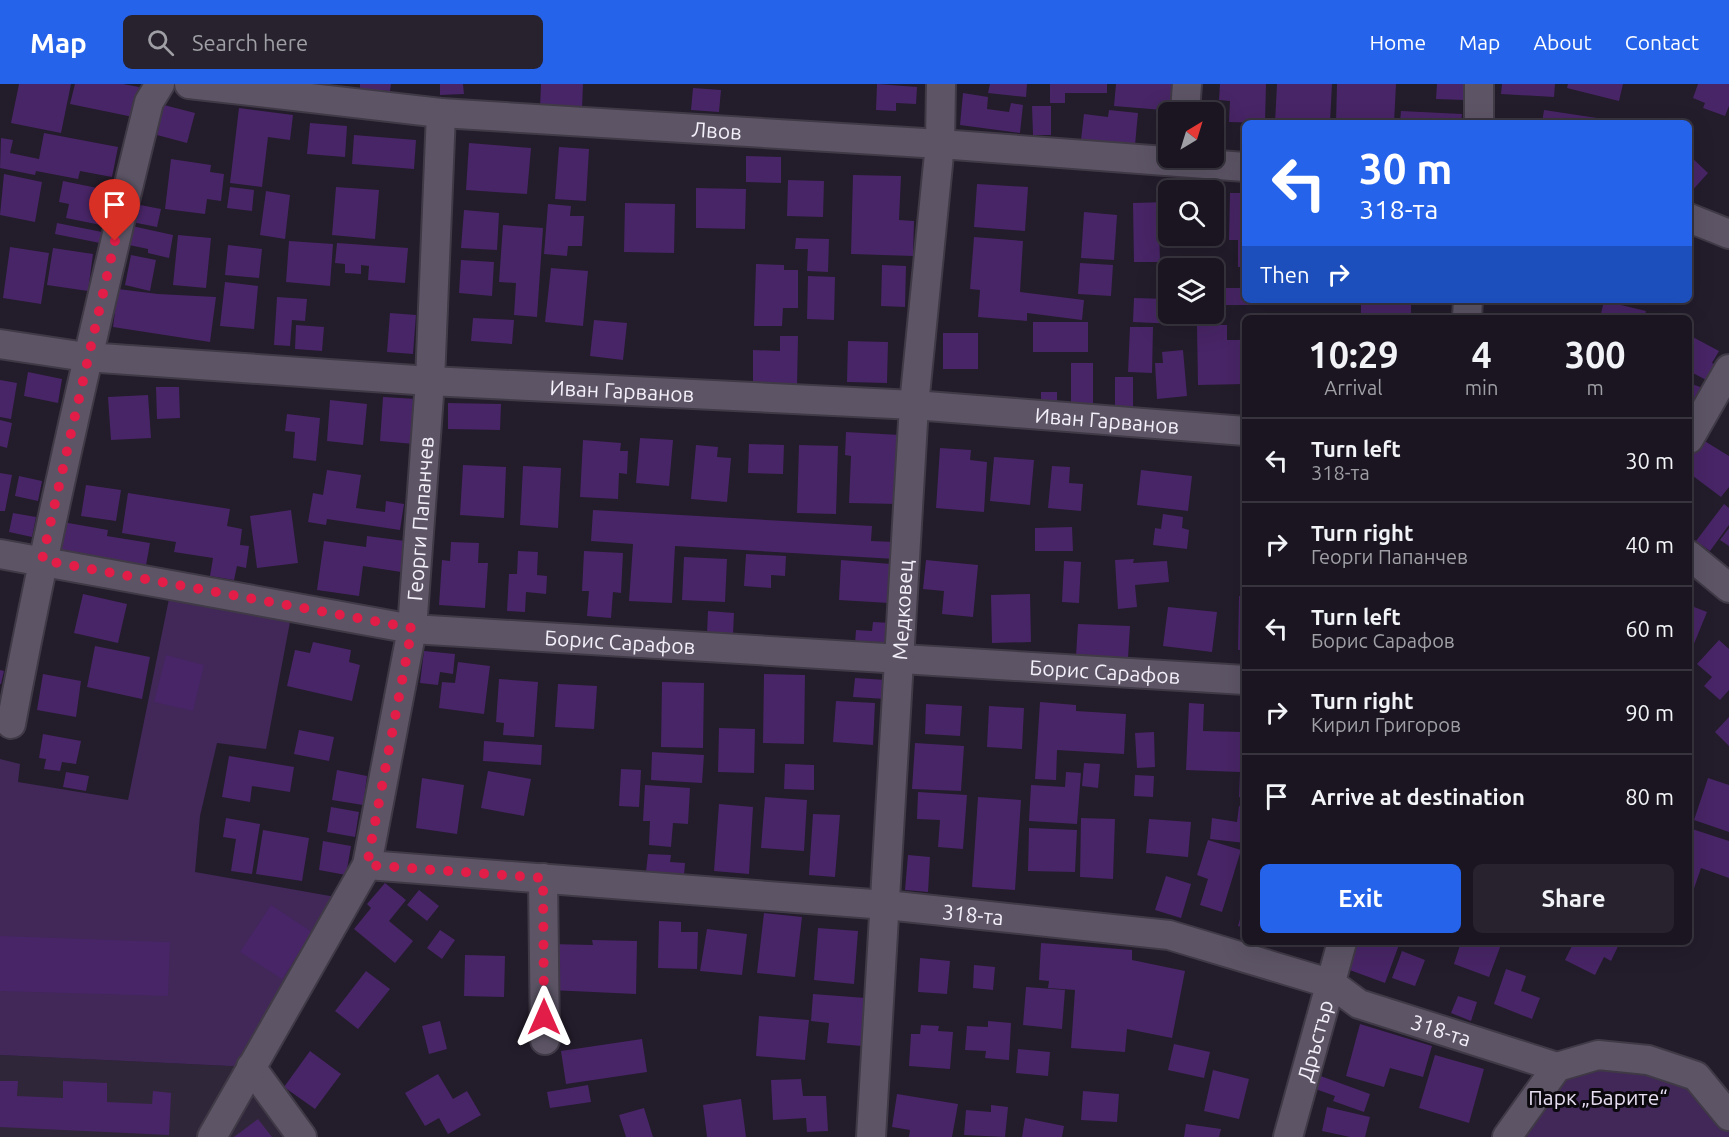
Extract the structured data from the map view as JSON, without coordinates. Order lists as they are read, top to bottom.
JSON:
{
  "streets": {
    "street": [
      "Лвов",
      "Иван Гарванов",
      "Георги Папанчев",
      "Медковец",
      "Борис Сарафов",
      "318-та",
      "Дръстър"
    ]
  },
  "crossings": [
    ["Лвов", "Георги Папанчев"],
    ["Лвов", "Медковец"],
    ["Иван Гарванов", "Георги Папанчев"],
    ["Иван Гарванов", "Медковец"],
    ["Георги Папанчев", "Борис Сарафов"],
    ["Георги Папанчев", "318-та"],
    ["Медковец", "Борис Сарафов"],
    ["Медковец", "318-та"],
    ["318-та", "Дръстър"]
  ],
  "parks": ["Парк „Барите“"],
  "north": "top right",
  "page": {
    "header": "Map",
    "search": "Search here",
    "nav": [
      "Home",
      "Map",
      "About",
      "Contact"
    ],
    "turn": ["30 m", "318-та"],
    "then": "Then",
    "eta": [
      "10:29",
      "Arrival",
      "4",
      "min",
      "300",
      "m"
    ],
    "list": [
      {
        "name": "Turn left",
        "note": "318-та",
        "value": "30 m"
      },
      {
        "name": "Turn right",
        "note": "Георги Папанчев",
        "value": "40 m"
      },
      {
        "name": "Turn left",
        "note": "Борис Сарафов",
        "value": "60 m"
      },
      {
        "name": "Turn right",
        "note": "Кирил Григоров",
        "value": "90 m"
      },
      {
        "name": "Arrive at destination",
        "value": "80 m"
      }
    ],
    "buttons": ["Exit", "Share"]
  }
}
